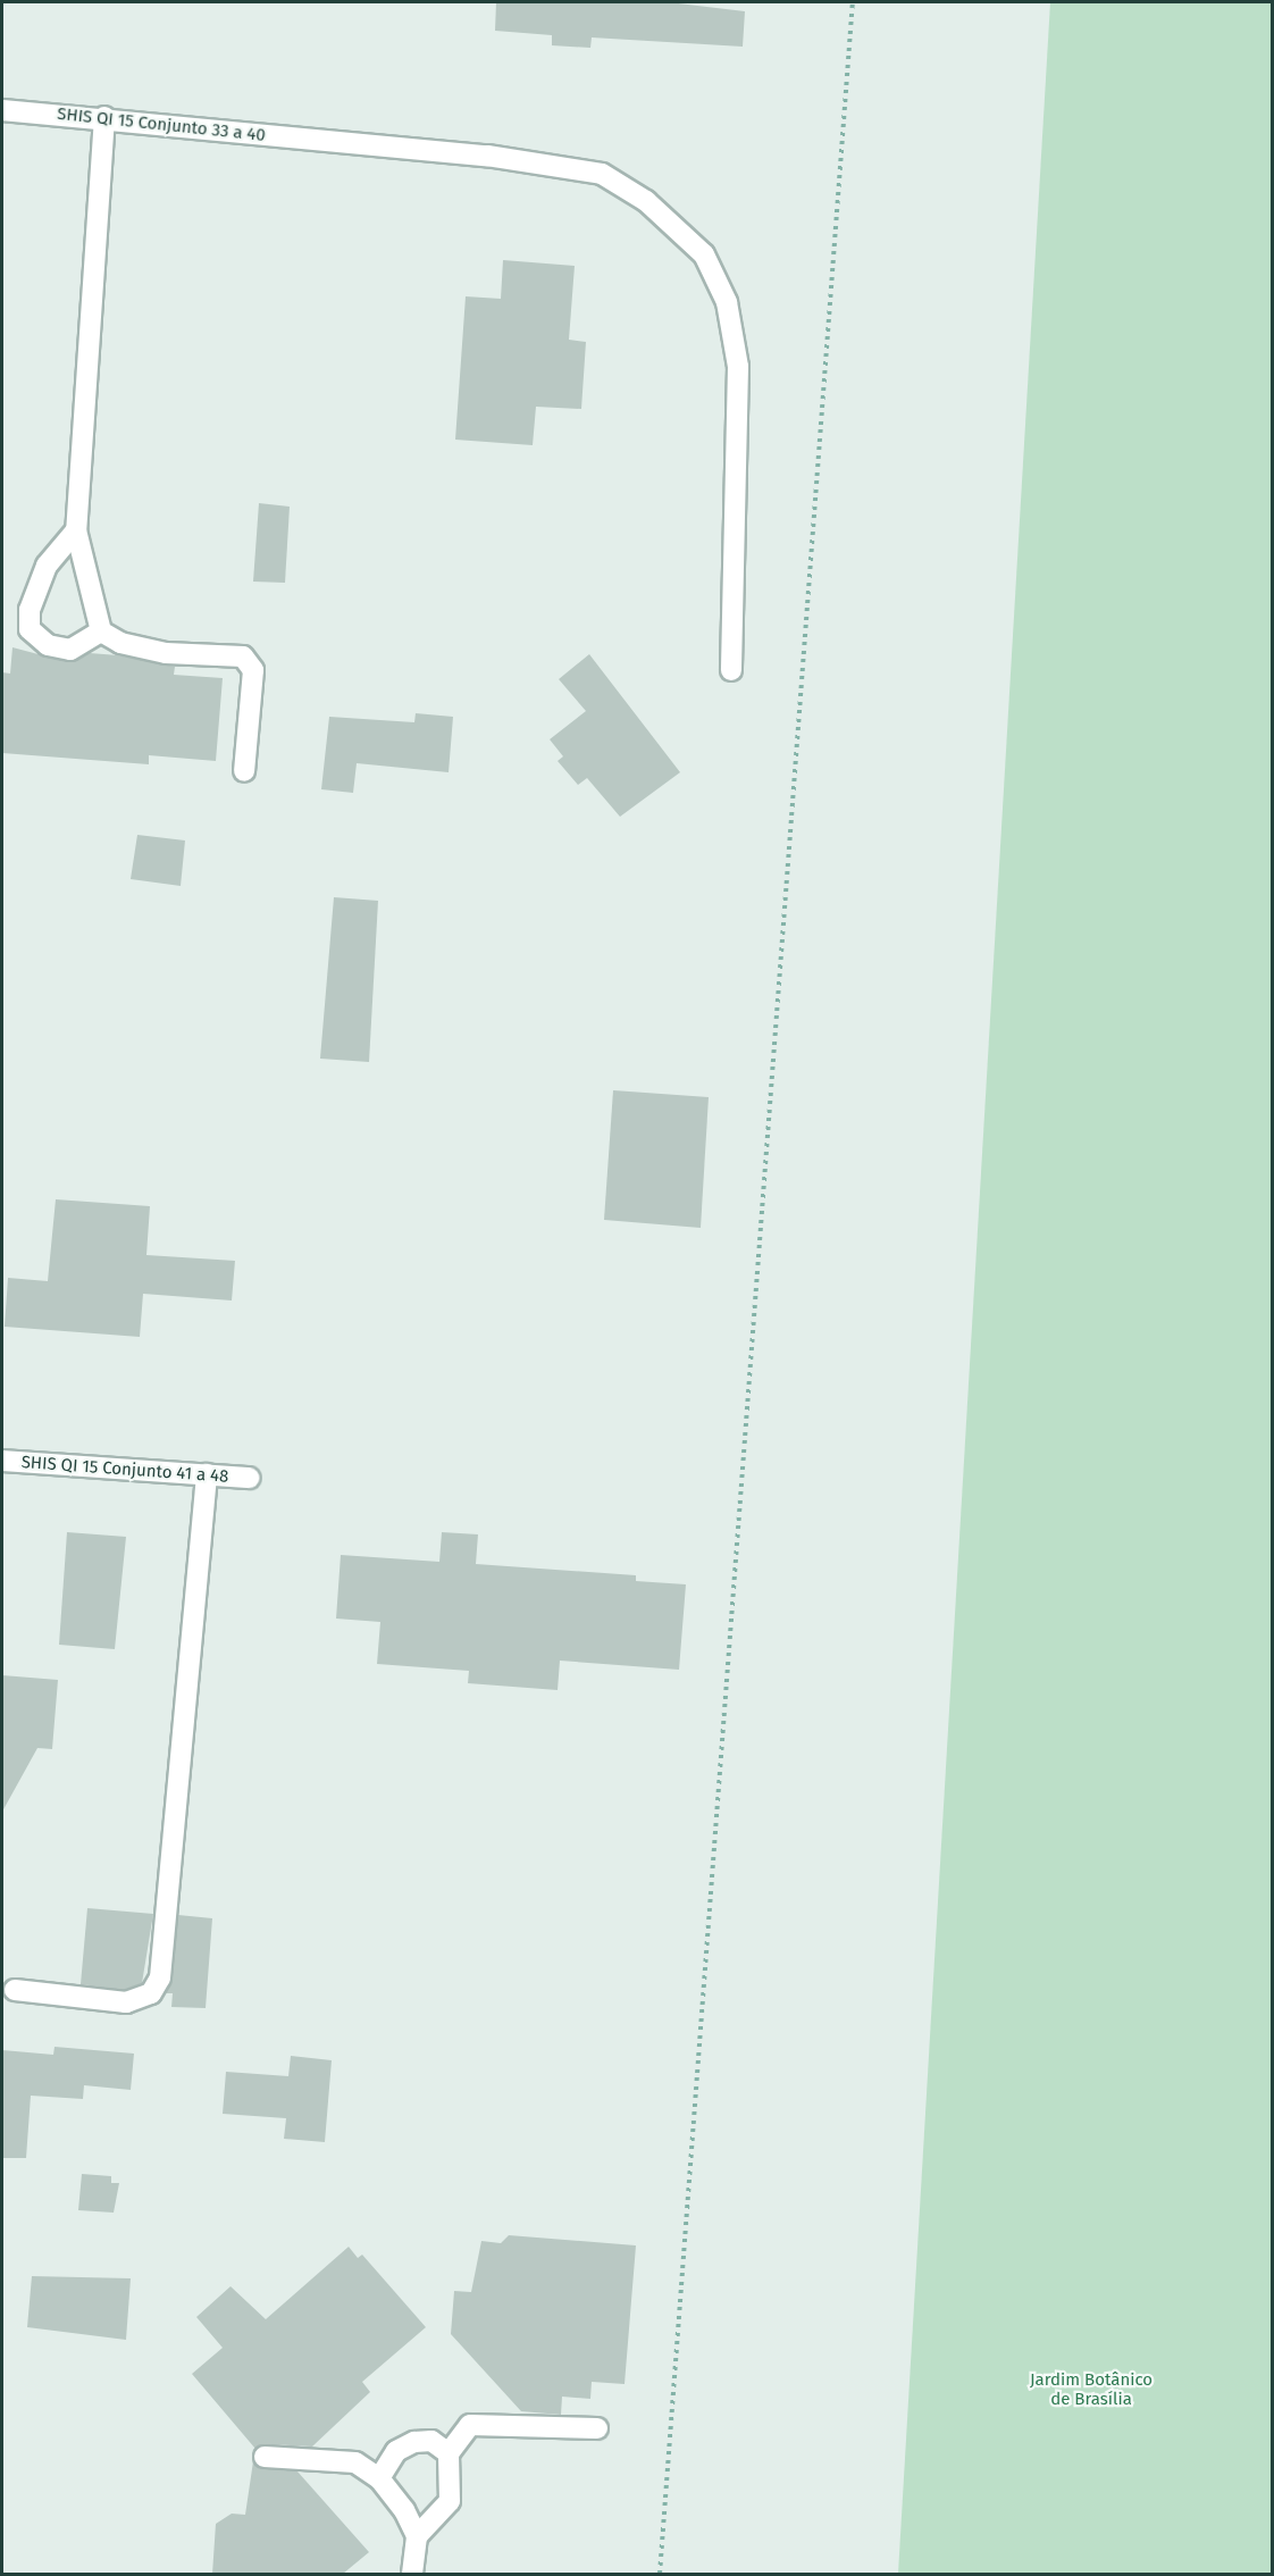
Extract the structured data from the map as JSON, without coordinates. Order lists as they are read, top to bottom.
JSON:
{
  "streets": {
    "street": ["SHIS QI 15 Conjunto 33 a 40", "SHIS QI 15 Conjunto 41 a 48"]
  },
  "parks": ["Jardim Botânico de Brasília"]
}
